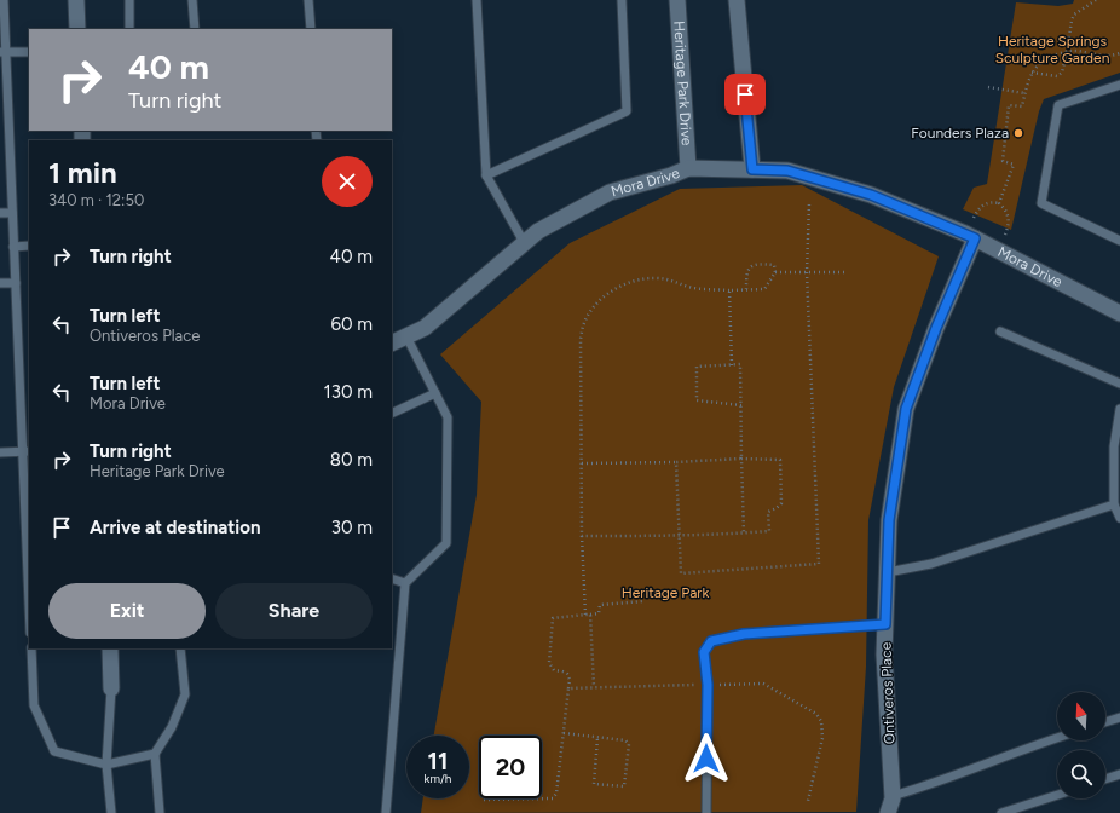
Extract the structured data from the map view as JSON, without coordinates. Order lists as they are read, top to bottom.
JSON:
{
  "streets": {
    "street": ["Heritage Park Drive", "Mora Drive", "Ontiveros Place"]
  },
  "crossings": [
    ["Heritage Park Drive", "Mora Drive"],
    ["Mora Drive", "Ontiveros Place"]
  ],
  "parks": ["Heritage Springs Sculpture Garden", "Heritage Park"],
  "places": ["Founders Plaza"],
  "north": "top",
  "page": {
    "turn": ["40 m", "Turn right"],
    "heading": ["1 min", "340 m · 12:50"],
    "list": [
      {
        "name": "Turn right",
        "value": "40 m"
      },
      {
        "name": "Turn left",
        "note": "Ontiveros Place",
        "value": "60 m"
      },
      {
        "name": "Turn left",
        "note": "Mora Drive",
        "value": "130 m"
      },
      {
        "name": "Turn right",
        "note": "Heritage Park Drive",
        "value": "80 m"
      },
      {
        "name": "Arrive at destination",
        "value": "30 m"
      }
    ],
    "buttons": ["Exit", "Share"],
    "speed": "11 km/h",
    "limit": "20"
  }
}
